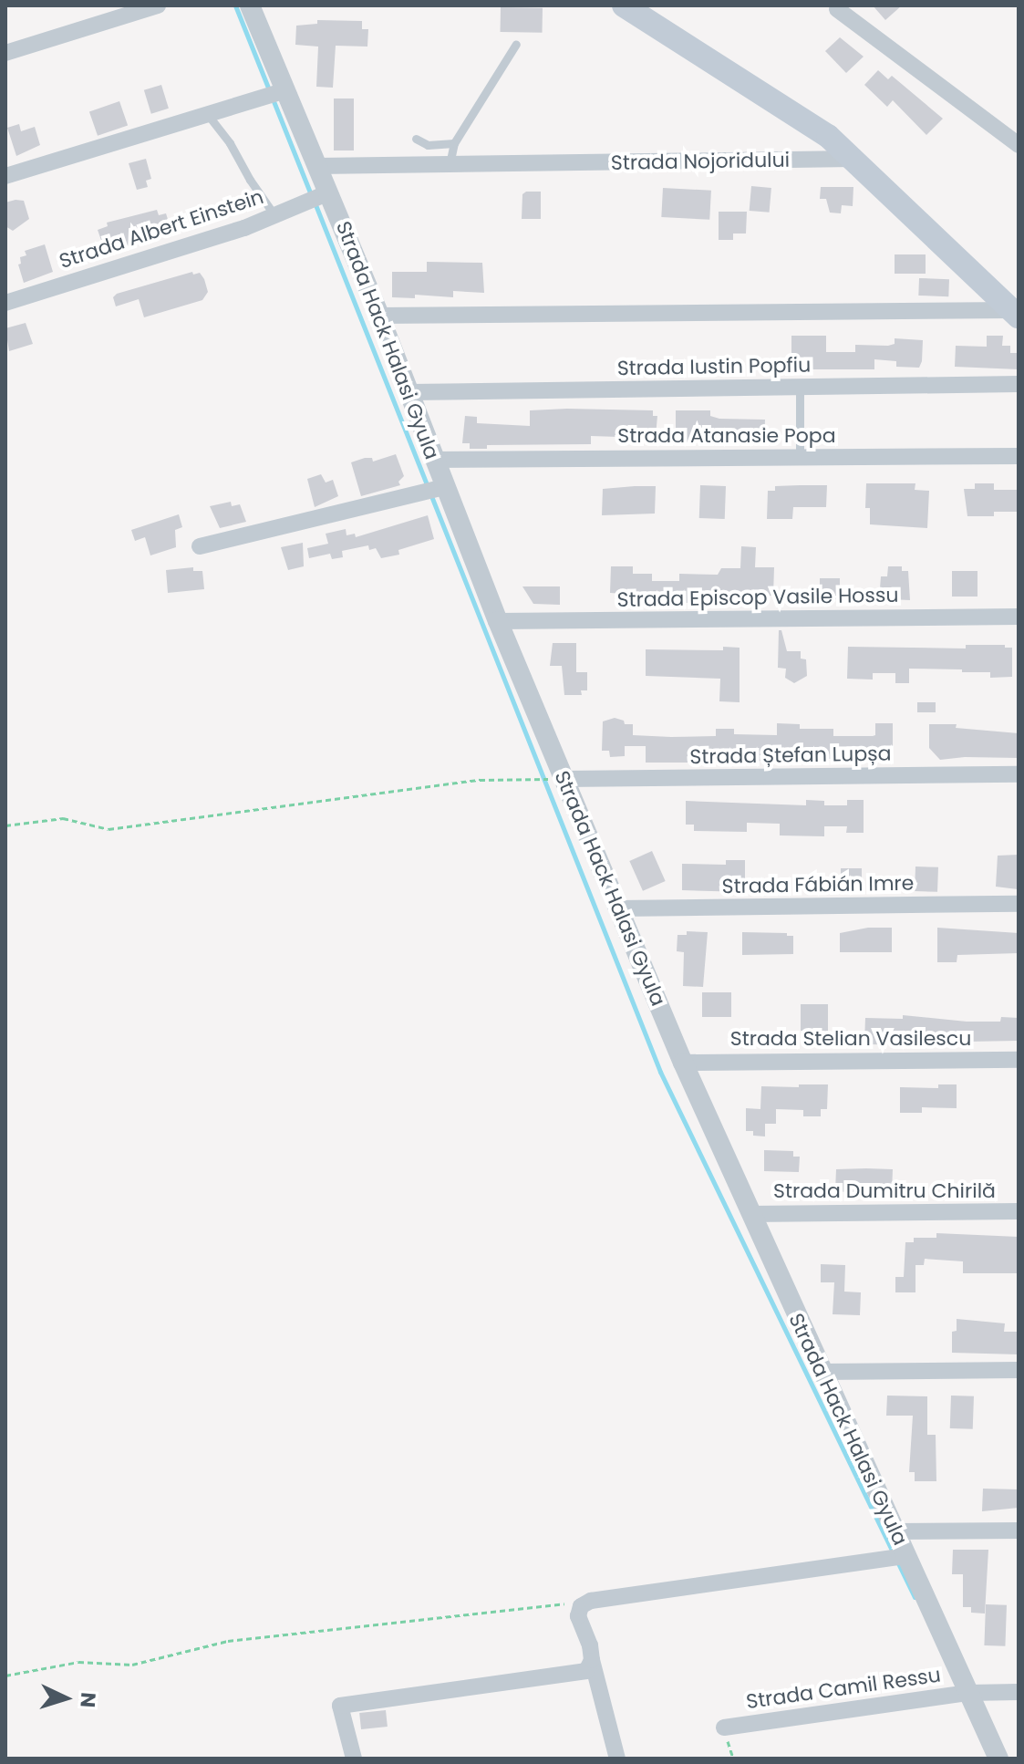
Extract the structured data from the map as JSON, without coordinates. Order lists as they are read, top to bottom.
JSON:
{
  "streets": {
    "street": [
      "Strada Nojoridului",
      "Strada Albert Einstein",
      "Strada Hack Halasi Gyula",
      "Strada Iustin Popfiu",
      "Strada Atanasie Popa",
      "Strada Episcop Vasile Hossu",
      "Strada Ștefan Lupșa",
      "Strada Fábián Imre",
      "Strada Stelian Vasilescu",
      "Strada Dumitru Chirilă",
      "Strada Camil Ressu"
    ]
  },
  "crossings": [
    ["Strada Nojoridului", "Strada Hack Halasi Gyula"],
    ["Strada Albert Einstein", "Strada Hack Halasi Gyula"],
    ["Strada Hack Halasi Gyula", "Strada Iustin Popfiu"],
    ["Strada Hack Halasi Gyula", "Strada Atanasie Popa"],
    ["Strada Hack Halasi Gyula", "Strada Episcop Vasile Hossu"],
    ["Strada Hack Halasi Gyula", "Strada Ștefan Lupșa"],
    ["Strada Hack Halasi Gyula", "Strada Fábián Imre"],
    ["Strada Hack Halasi Gyula", "Strada Stelian Vasilescu"],
    ["Strada Hack Halasi Gyula", "Strada Dumitru Chirilă"],
    ["Strada Hack Halasi Gyula", "Strada Camil Ressu"]
  ],
  "north": "right"
}
